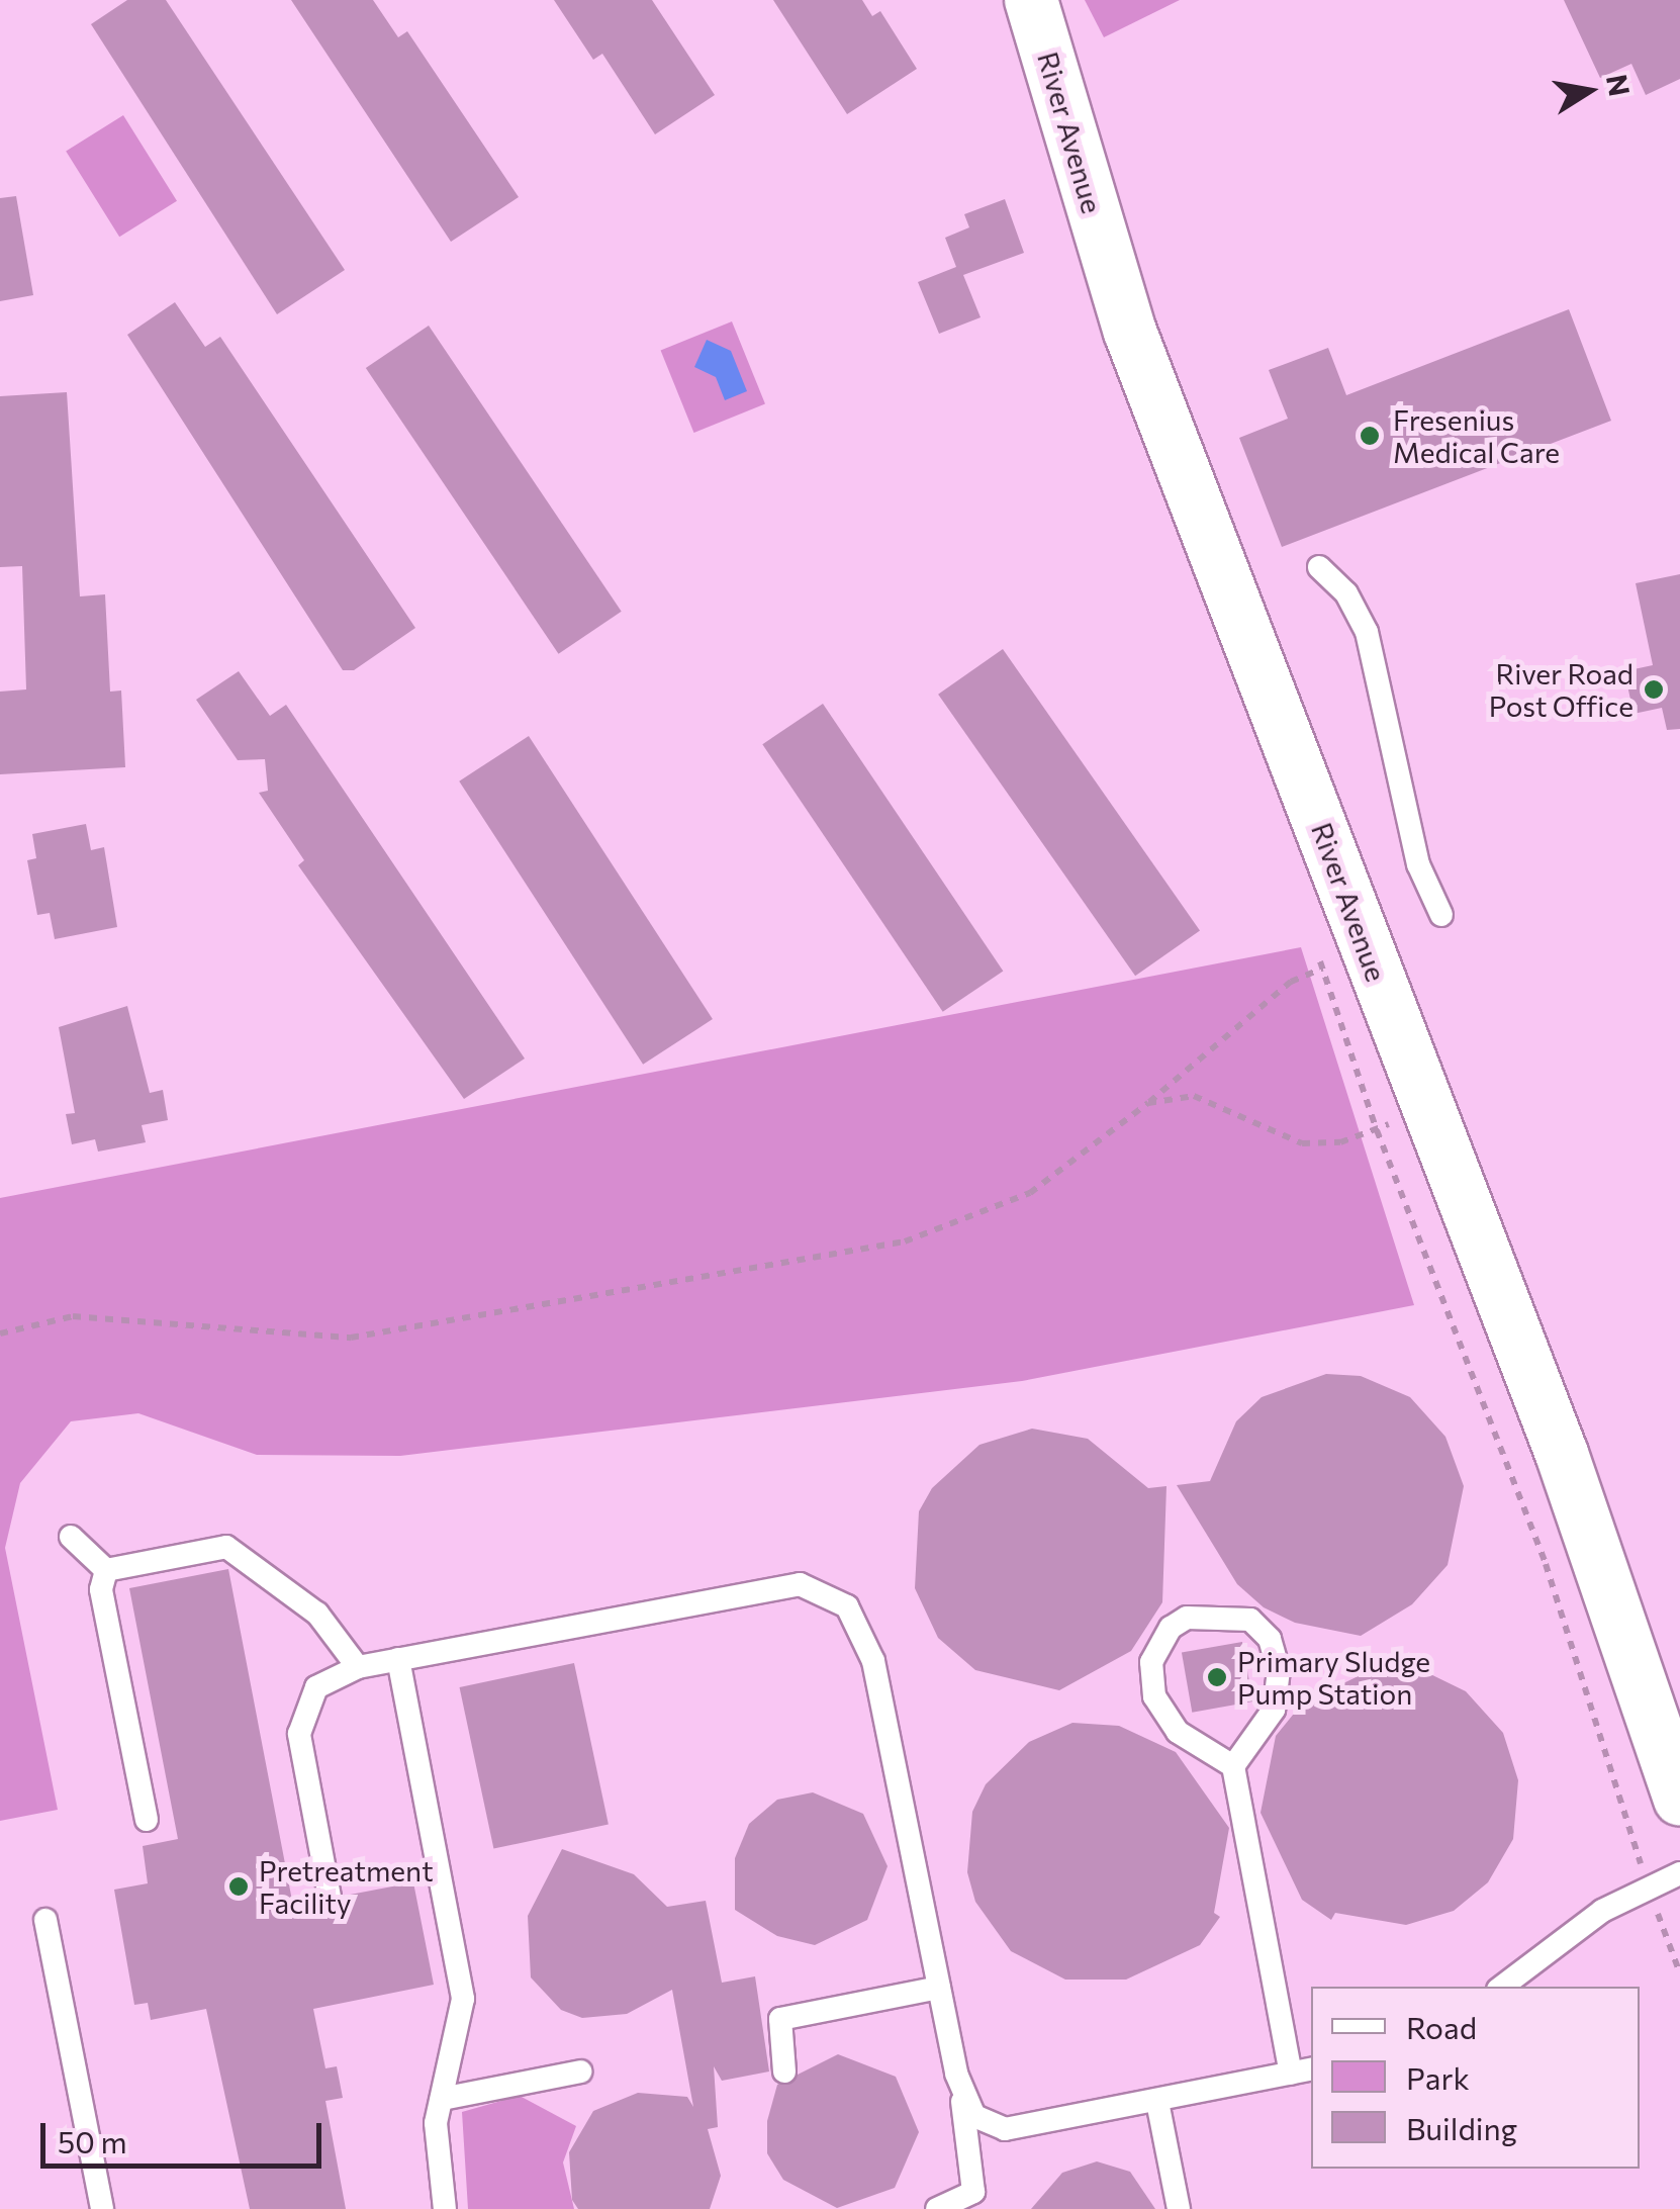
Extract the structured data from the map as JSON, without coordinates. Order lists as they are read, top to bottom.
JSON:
{
  "streets": {
    "street": ["River Avenue"]
  },
  "places": [
    "Fresenius Medical Care",
    "River Road Post Office",
    "Primary Sludge Pump Station",
    "Pretreatment Facility"
  ],
  "legend": ["Road", "Park", "Building"],
  "scale_bar": "50 m",
  "north": "right"
}
